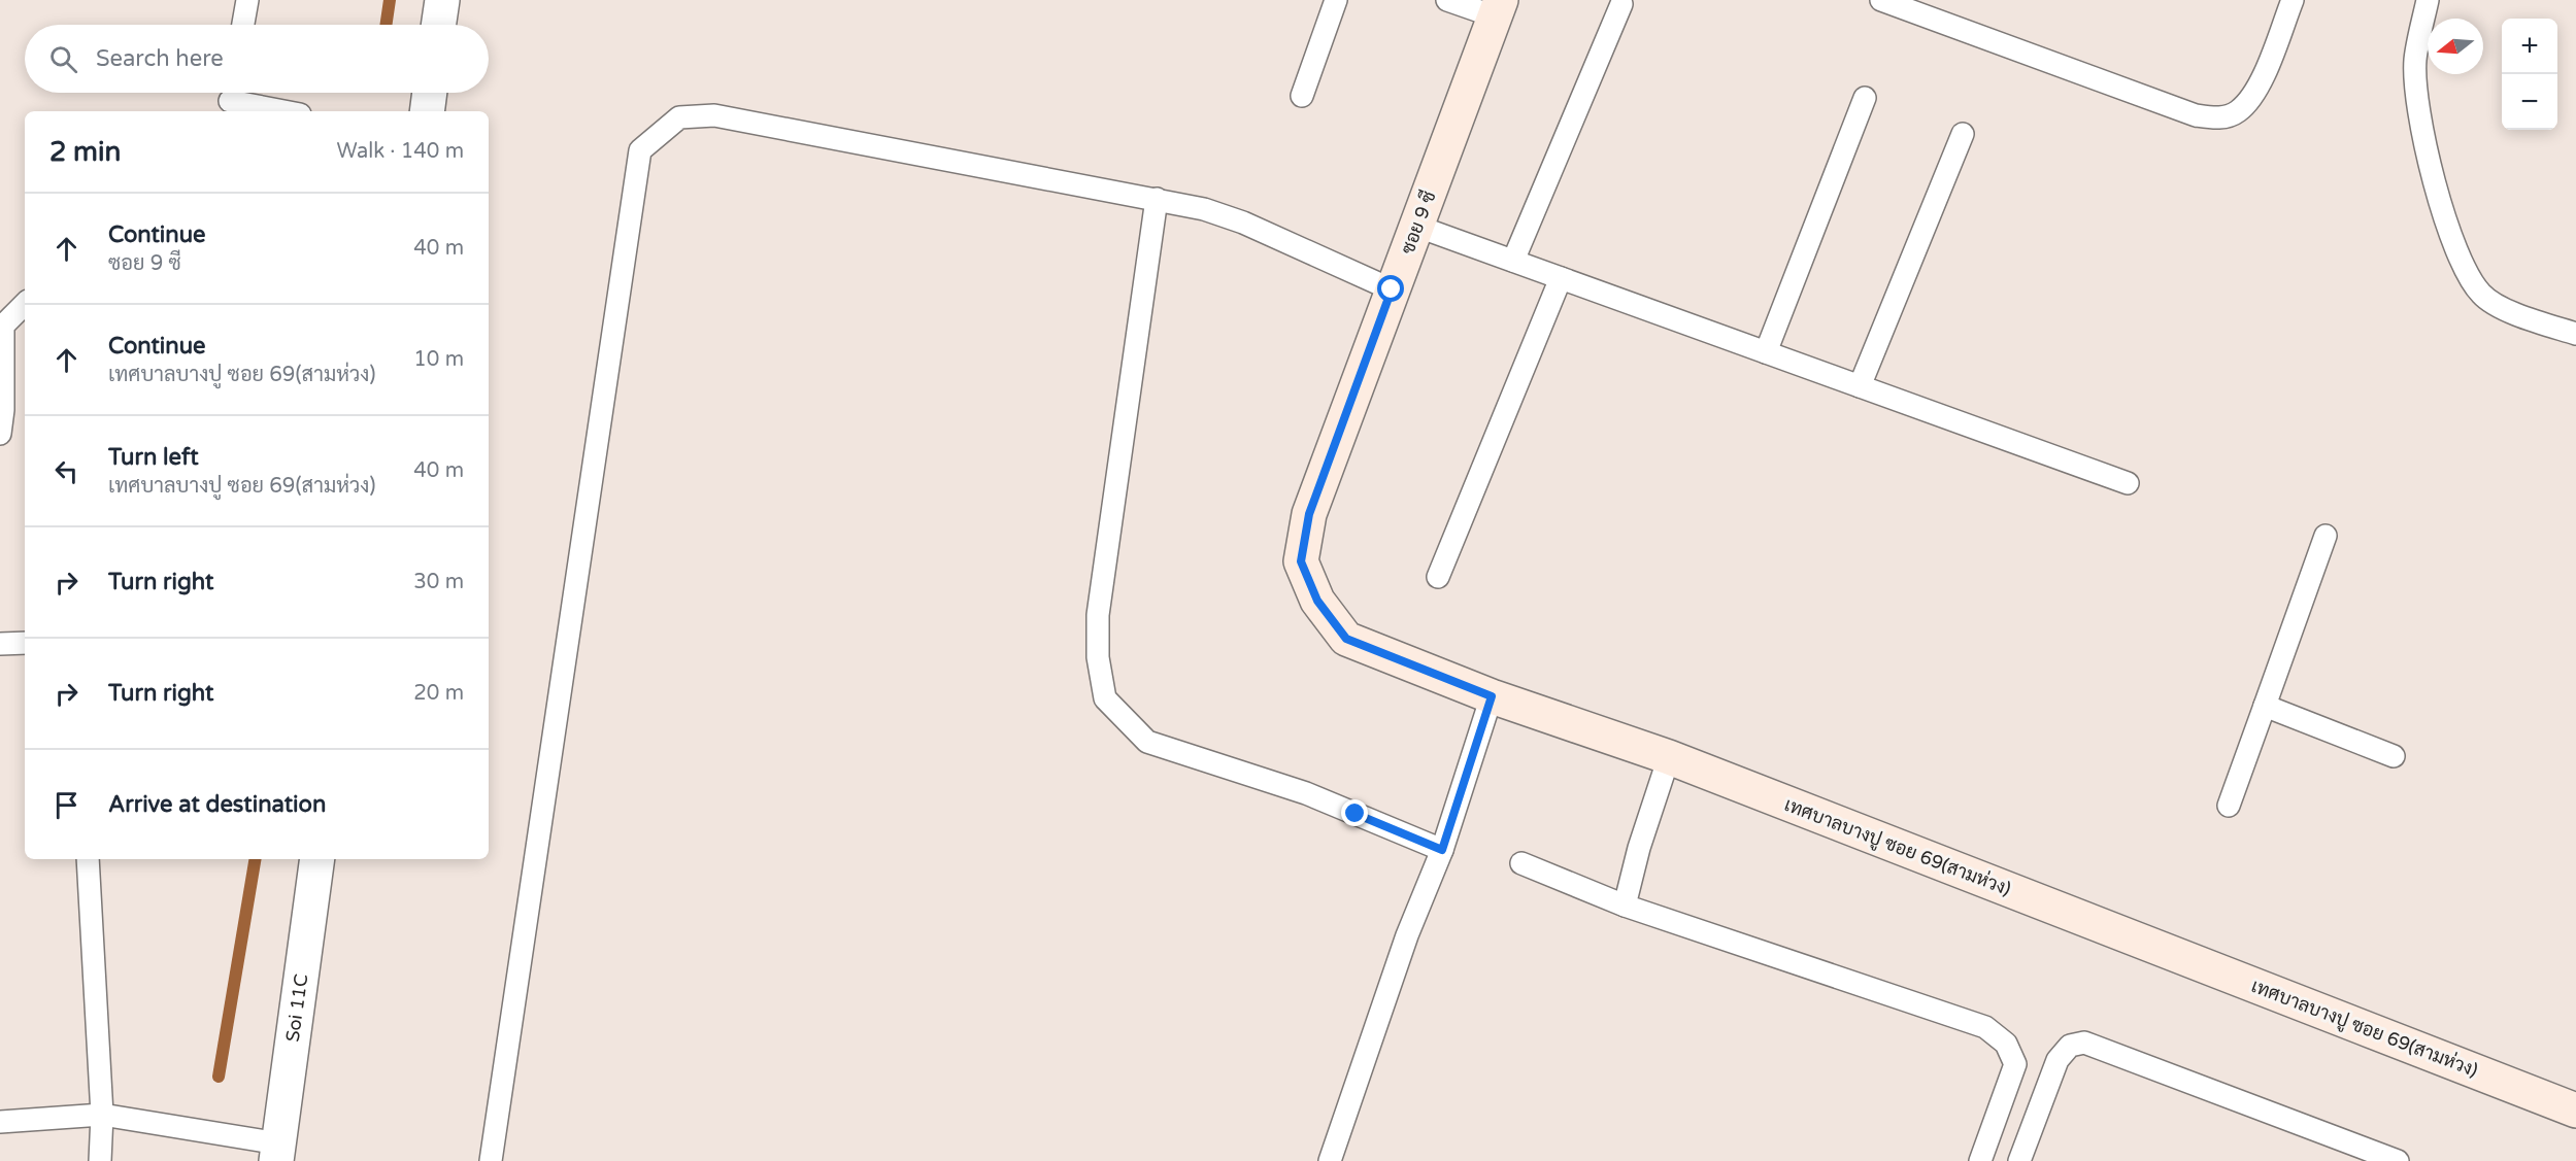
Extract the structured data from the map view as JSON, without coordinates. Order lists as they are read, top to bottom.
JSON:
{
  "streets": {
    "street": ["ซอย 9 ซี", "เทศบาลบางปู ซอย 69(สามห่วง)", "Soi 11C"]
  },
  "crossings": [
    ["ซอย 9 ซี", "เทศบาลบางปู ซอย 69(สามห่วง)"]
  ],
  "north": "left",
  "page": {
    "map_buttons": ["+", "−"],
    "search": "Search here",
    "heading": ["2 min", "Walk · 140 m"],
    "list": [
      ["Continue", "ซอย 9 ซี", "40 m"],
      ["Continue", "เทศบาลบางปู ซอย 69(สามห่วง)", "10 m"],
      ["Turn left", "เทศบาลบางปู ซอย 69(สามห่วง)", "40 m"],
      ["Turn right", "30 m"],
      ["Turn right", "20 m"],
      "Arrive at destination"
    ]
  }
}
